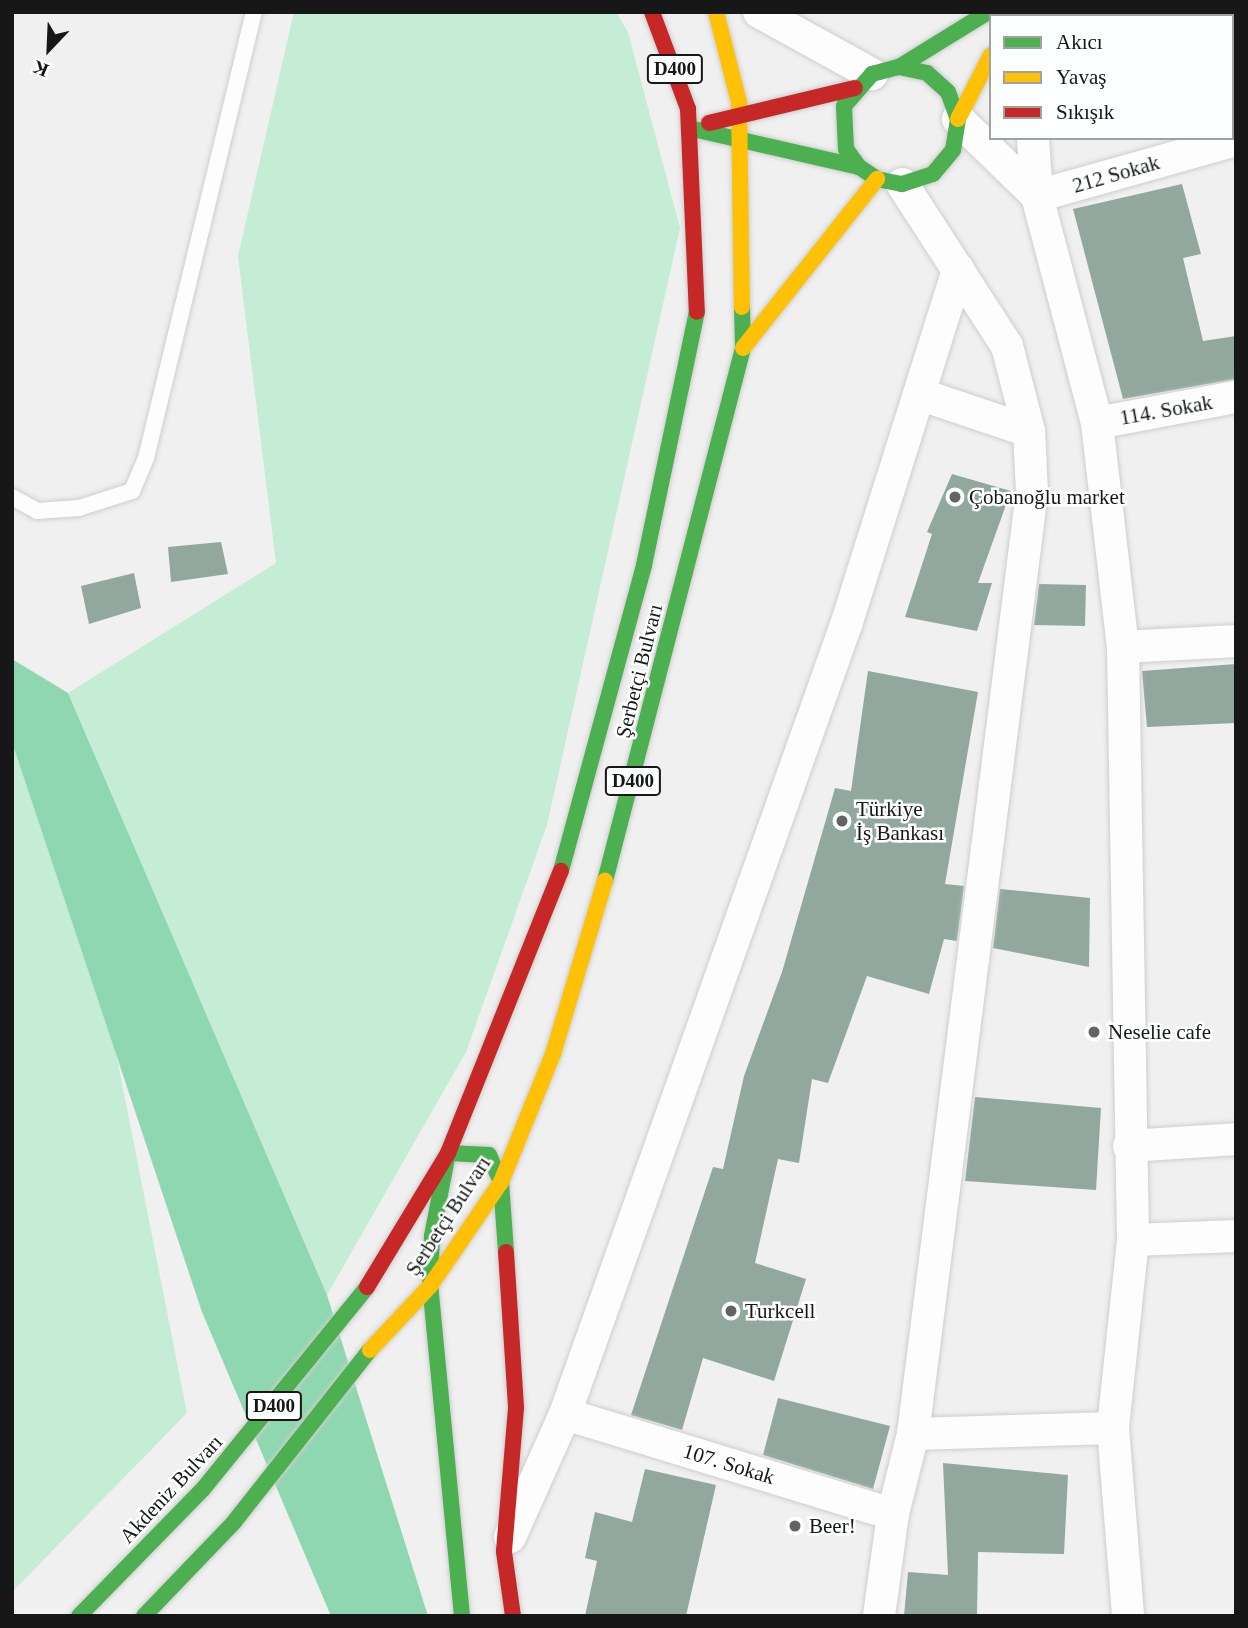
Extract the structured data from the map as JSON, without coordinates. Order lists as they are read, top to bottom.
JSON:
{
  "streets": {
    "main road": ["D400", "Şerbetçi Bulvarı", "Akdeniz Bulvarı"],
    "street": ["212 Sokak", "114. Sokak", "107. Sokak"]
  },
  "crossings": [
    ["Şerbetçi Bulvarı", "Akdeniz Bulvarı"]
  ],
  "places": [
    "Çobanoğlu market",
    "Türkiye İş Bankası",
    "Neselie cafe",
    "Turkcell",
    "Beer!"
  ],
  "legend": ["Akıcı", "Yavaş", "Sıkışık"],
  "north": "bottom left"
}
